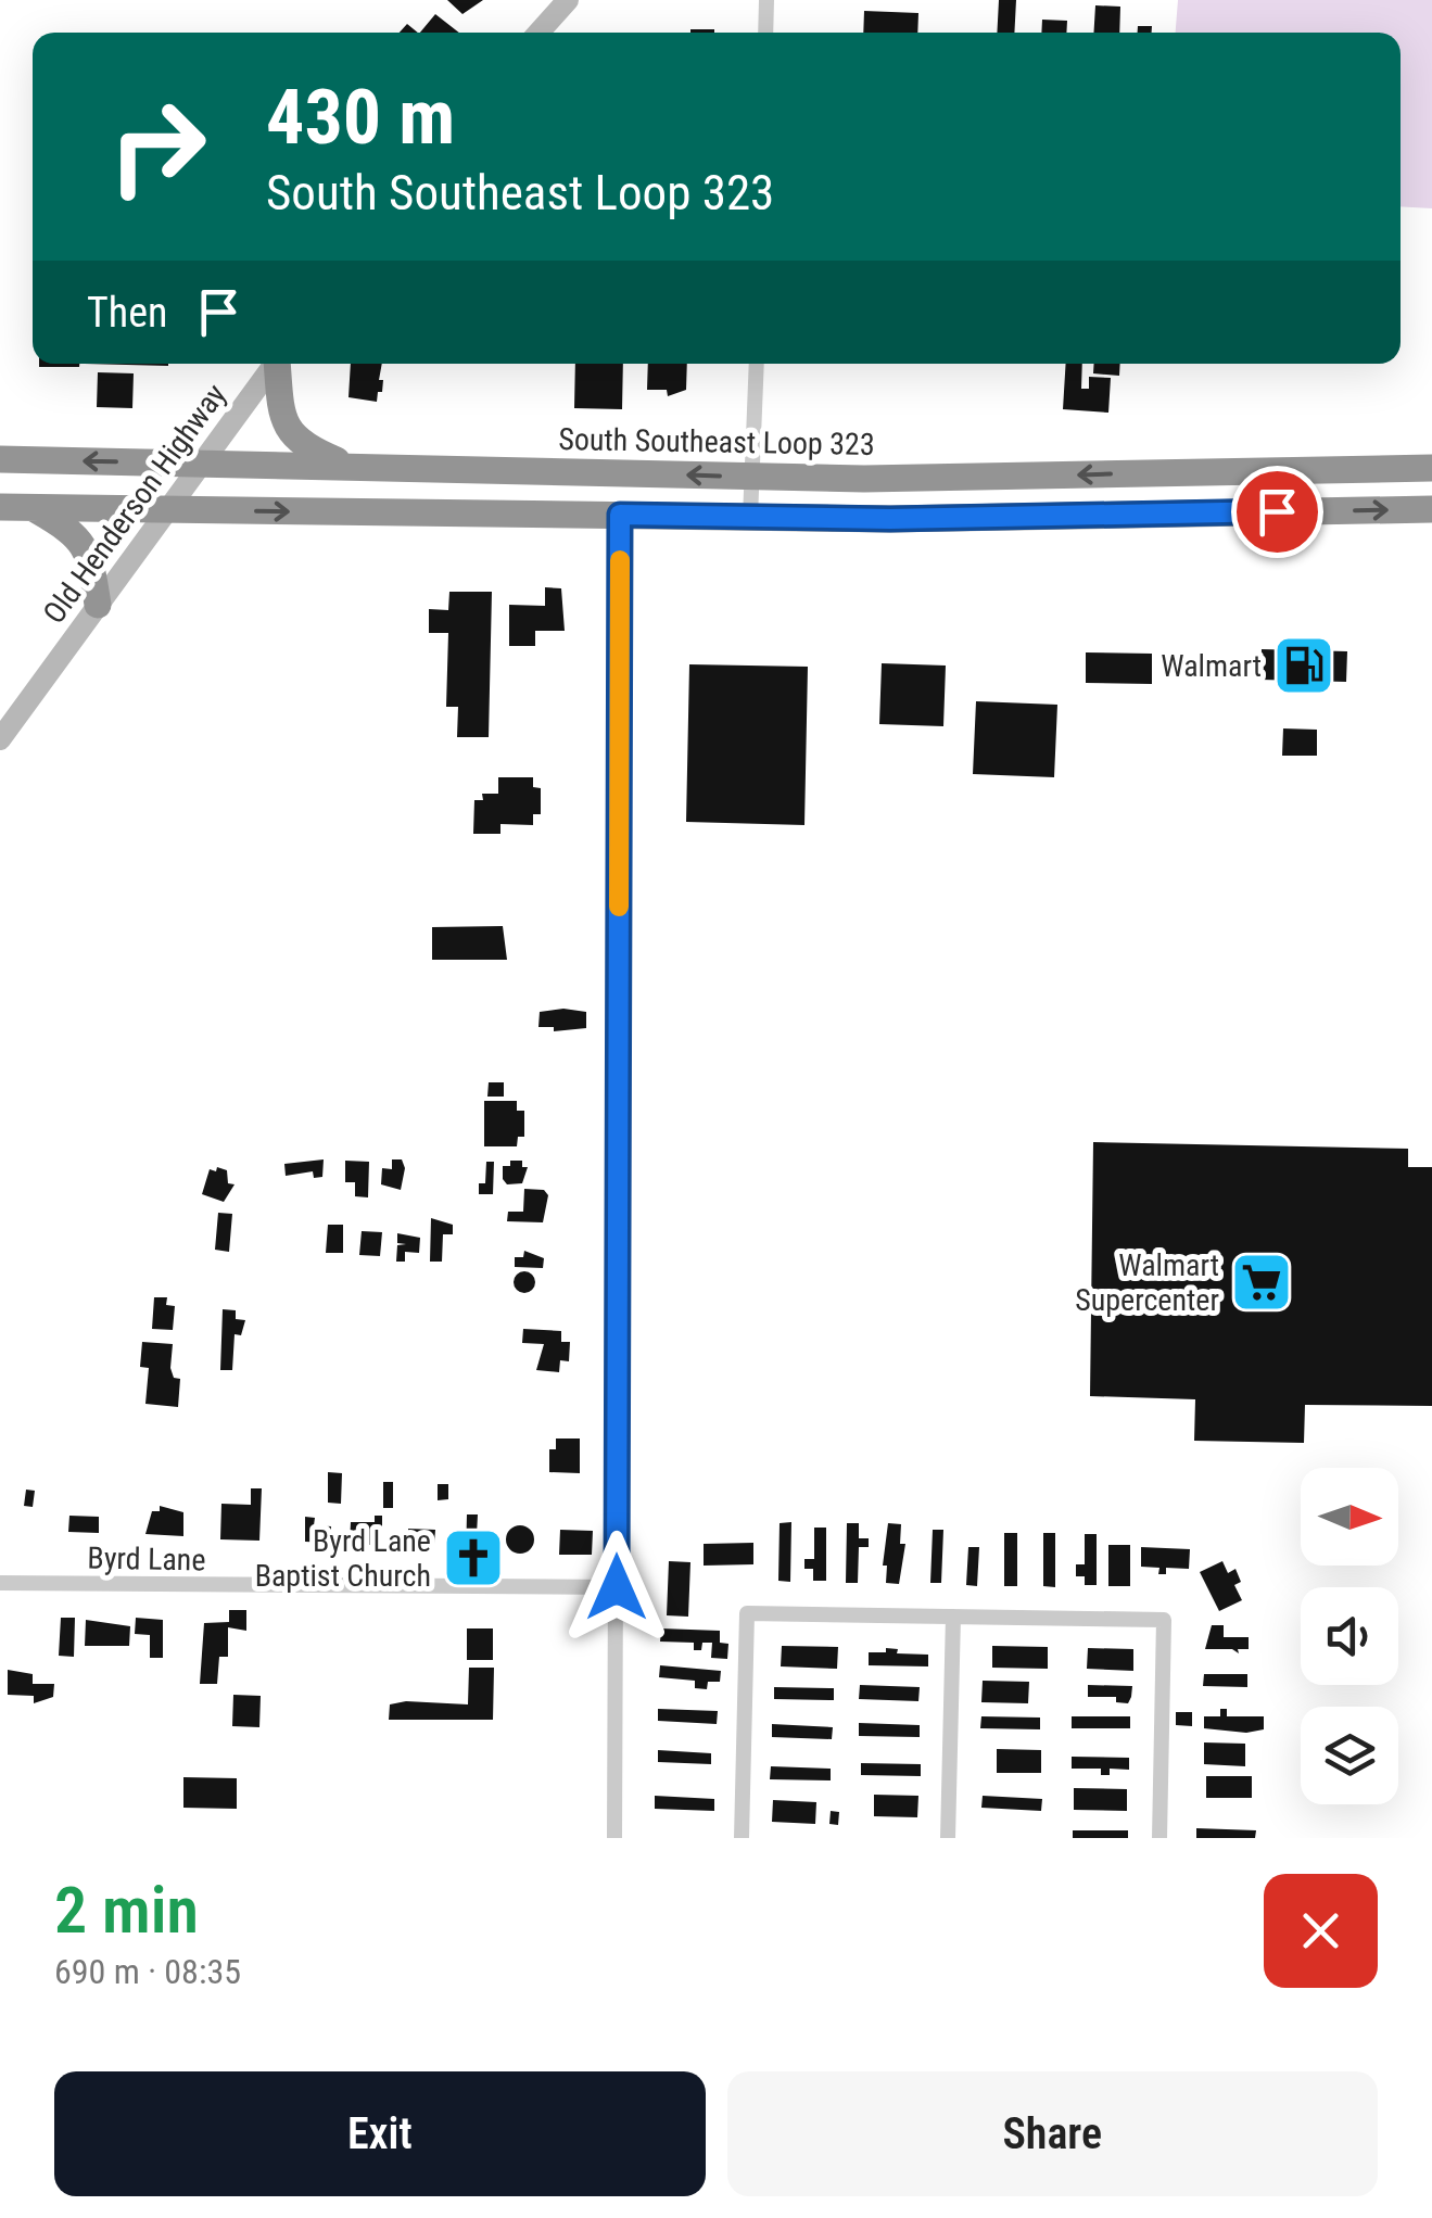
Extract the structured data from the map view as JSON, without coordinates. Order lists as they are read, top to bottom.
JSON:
{
  "streets": {
    "highway": ["South Southeast Loop 323"],
    "main road": ["Old Henderson Highway"],
    "street": ["Byrd Lane"]
  },
  "crossings": [
    ["South Southeast Loop 323", "Old Henderson Highway"]
  ],
  "places": {
    "fuel station": ["Walmart"],
    "supermarket": ["Walmart Supercenter"],
    "church": ["Byrd Lane Baptist Church"]
  },
  "north": "right",
  "page": {
    "turn": ["430 m", "South Southeast Loop 323"],
    "then": "Then",
    "heading": ["2 min", "690 m · 08:35"],
    "buttons": ["Exit", "Share"]
  }
}
